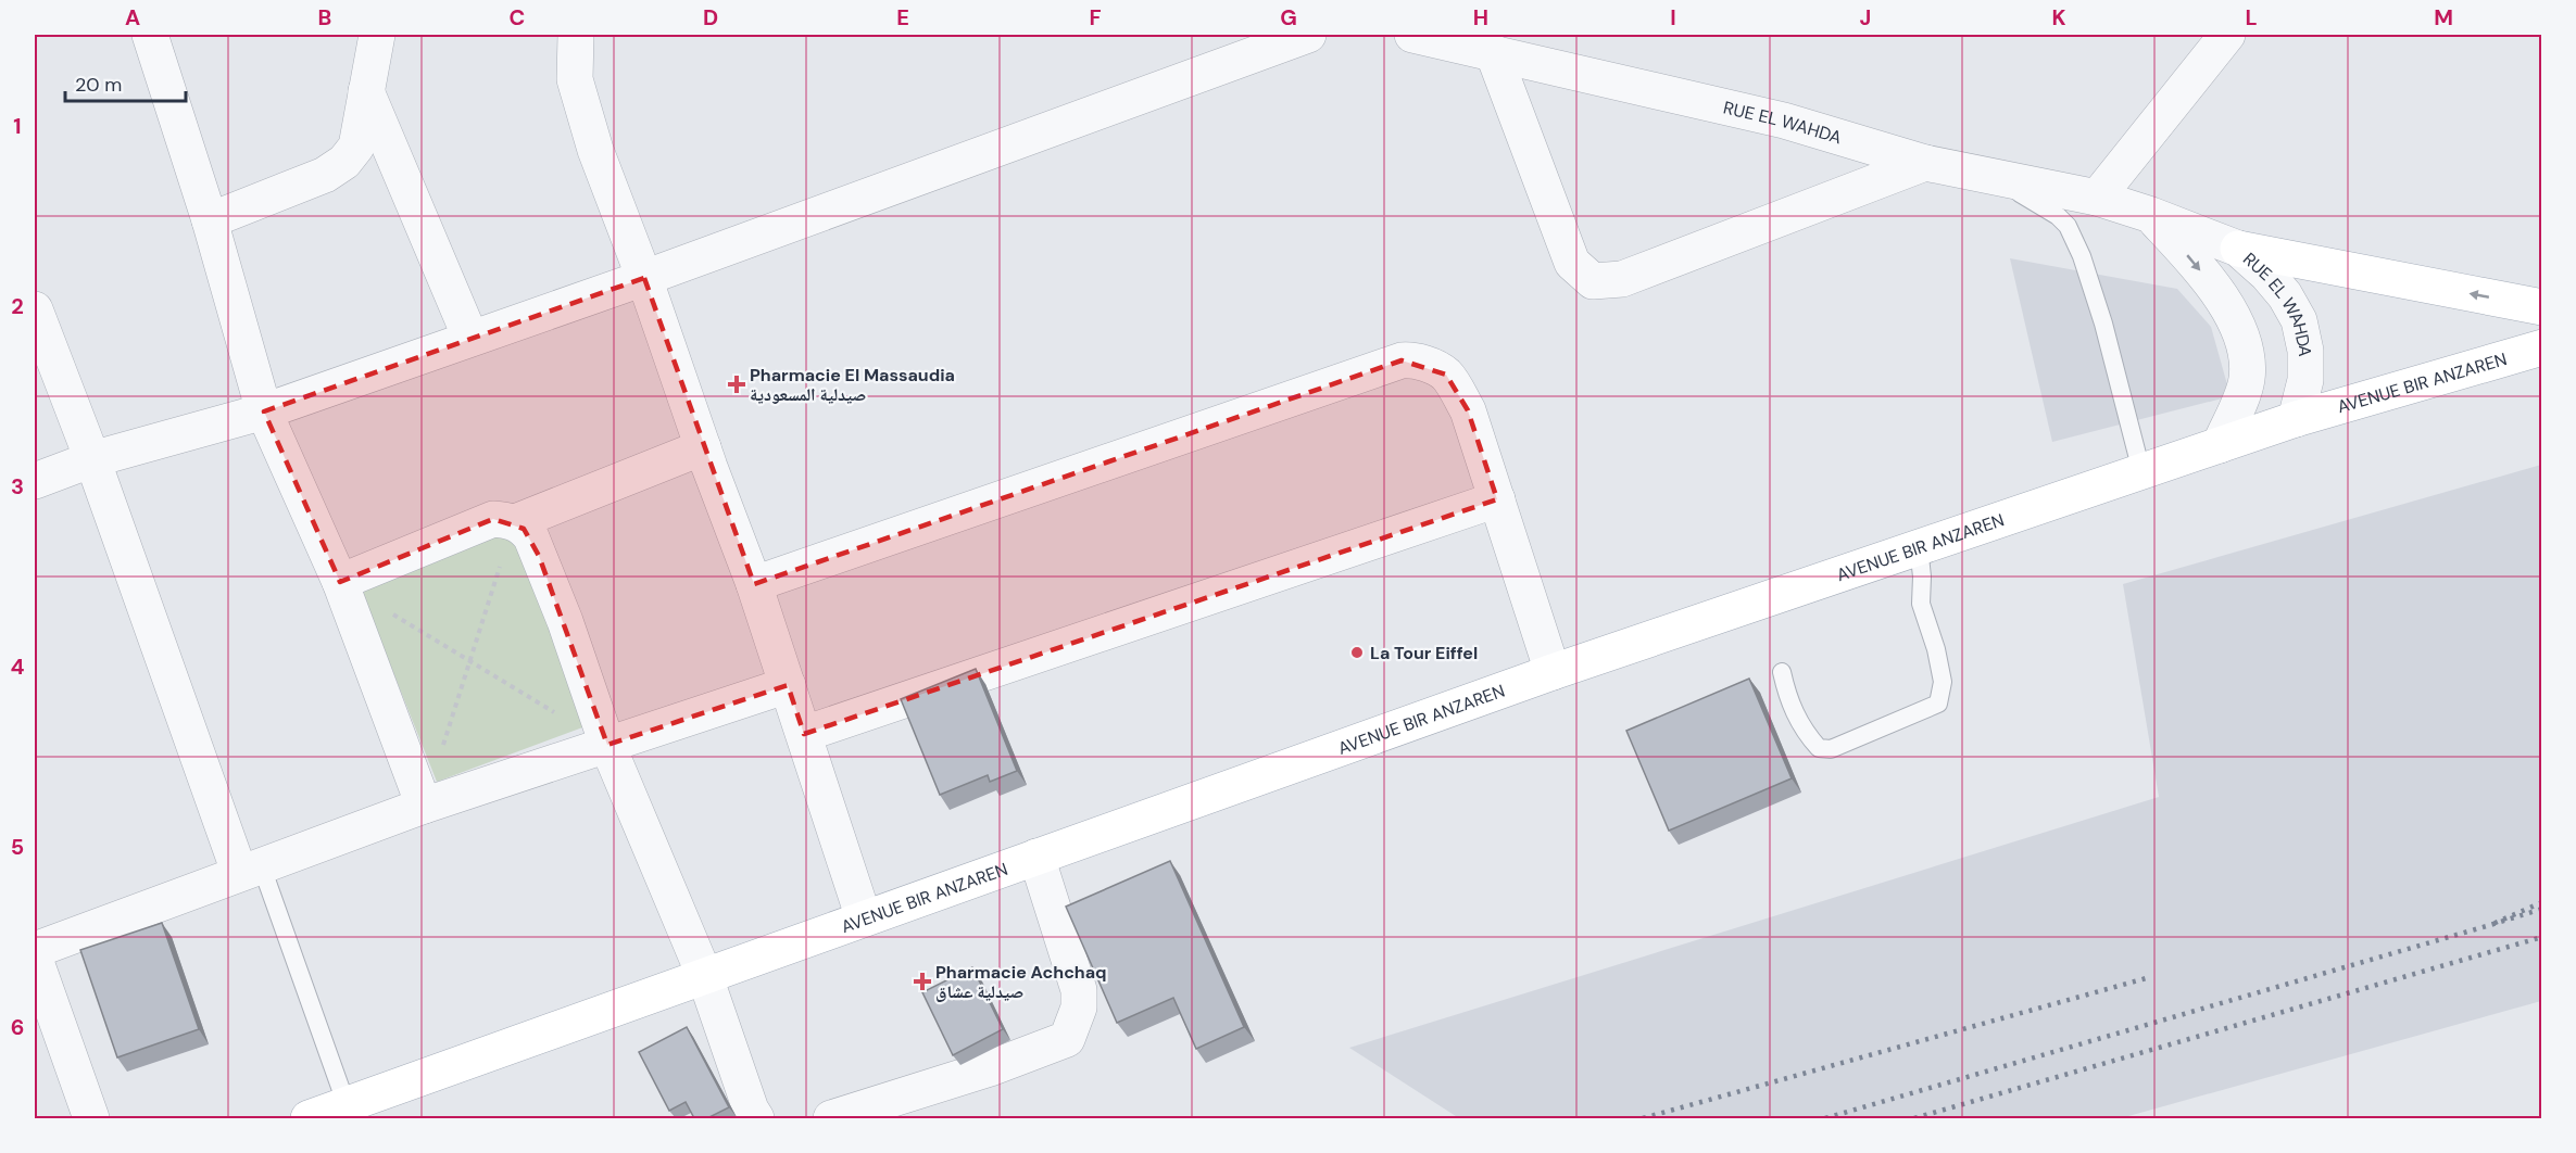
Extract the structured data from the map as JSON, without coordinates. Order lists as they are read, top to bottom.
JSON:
{
  "streets": {
    "main road": ["AVENUE BIR ANZAREN"],
    "street": ["RUE EL WAHDA"]
  },
  "crossings": [
    ["RUE EL WAHDA", "AVENUE BIR ANZAREN"]
  ],
  "places": {
    "health": ["Pharmacie El Massaudia صيدلية المسعودية", "Pharmacie Achchaq صيدلية عشاق"],
    "other": ["La Tour Eiffel"]
  },
  "scale_bar": "20 m",
  "grid": {
    "columns": [
      "A",
      "B",
      "C",
      "D",
      "E",
      "F",
      "G",
      "H",
      "I",
      "J",
      "K",
      "L",
      "M"
    ],
    "rows": [
      "1",
      "2",
      "3",
      "4",
      "5",
      "6"
    ]
  }
}
